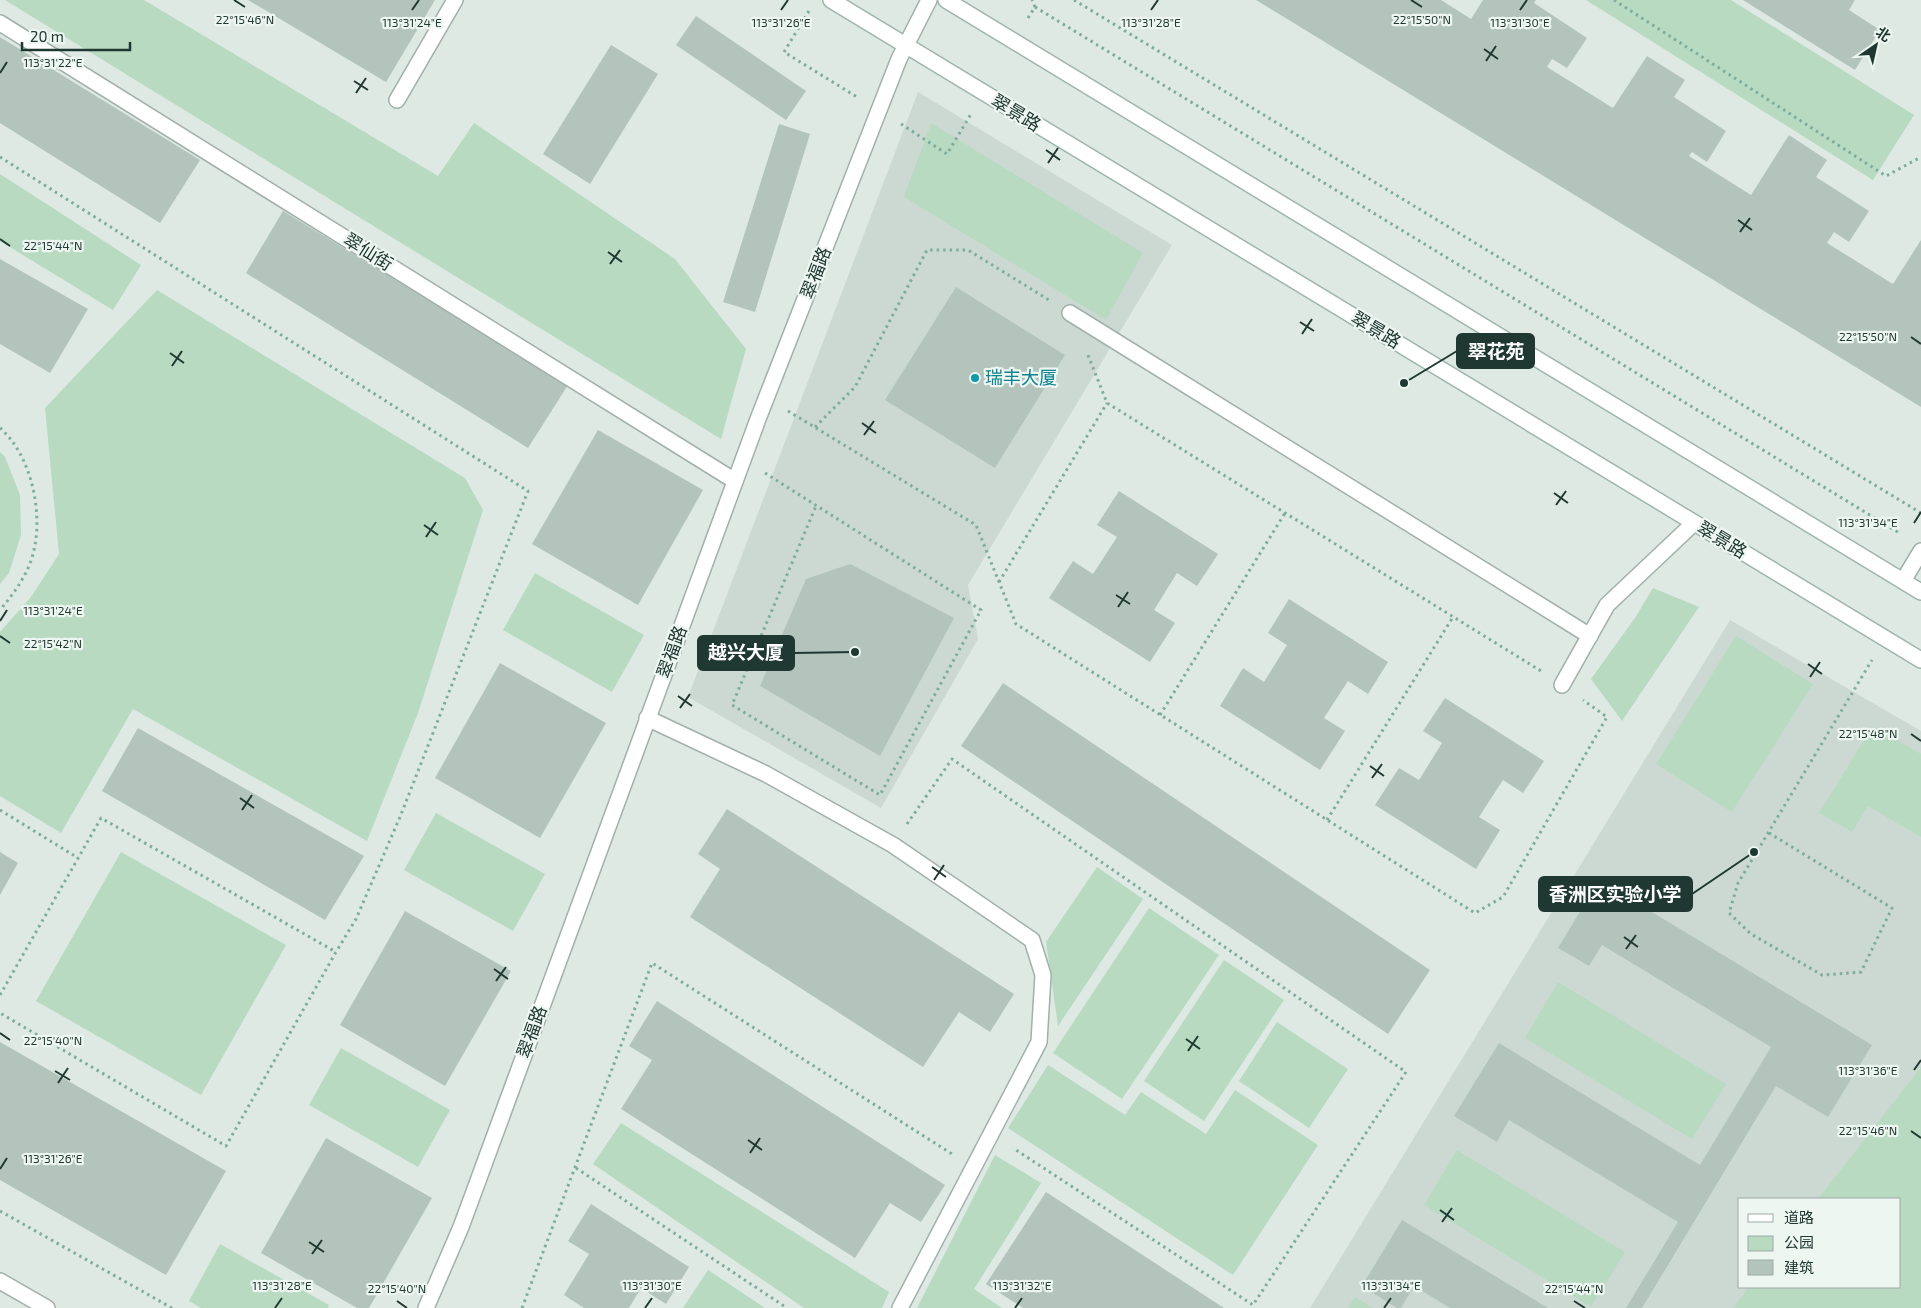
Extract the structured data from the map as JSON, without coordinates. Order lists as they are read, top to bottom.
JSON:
{
  "streets": {
    "main road": ["翠景路", "翠仙街", "翠福路"]
  },
  "crossings": [
    ["翠景路", "翠福路"],
    ["翠仙街", "翠福路"]
  ],
  "places": [
    "瑞丰大厦",
    "翠花苑",
    "越兴大厦",
    "香洲区实验小学"
  ],
  "legend": ["道路", "公园", "建筑"],
  "scale_bar": "20 m",
  "north": "top right",
  "coordinates": [
    "22°15'46\"N",
    "22°15'50\"N",
    "113°31'24\"E",
    "113°31'26\"E",
    "113°31'28\"E",
    "113°31'30\"E",
    "113°31'22\"E",
    "22°15'44\"N",
    "113°31'34\"E",
    "22°15'42\"N",
    "22°15'48\"N",
    "22°15'40\"N",
    "113°31'36\"E",
    "113°31'32\"E"
  ]
}
